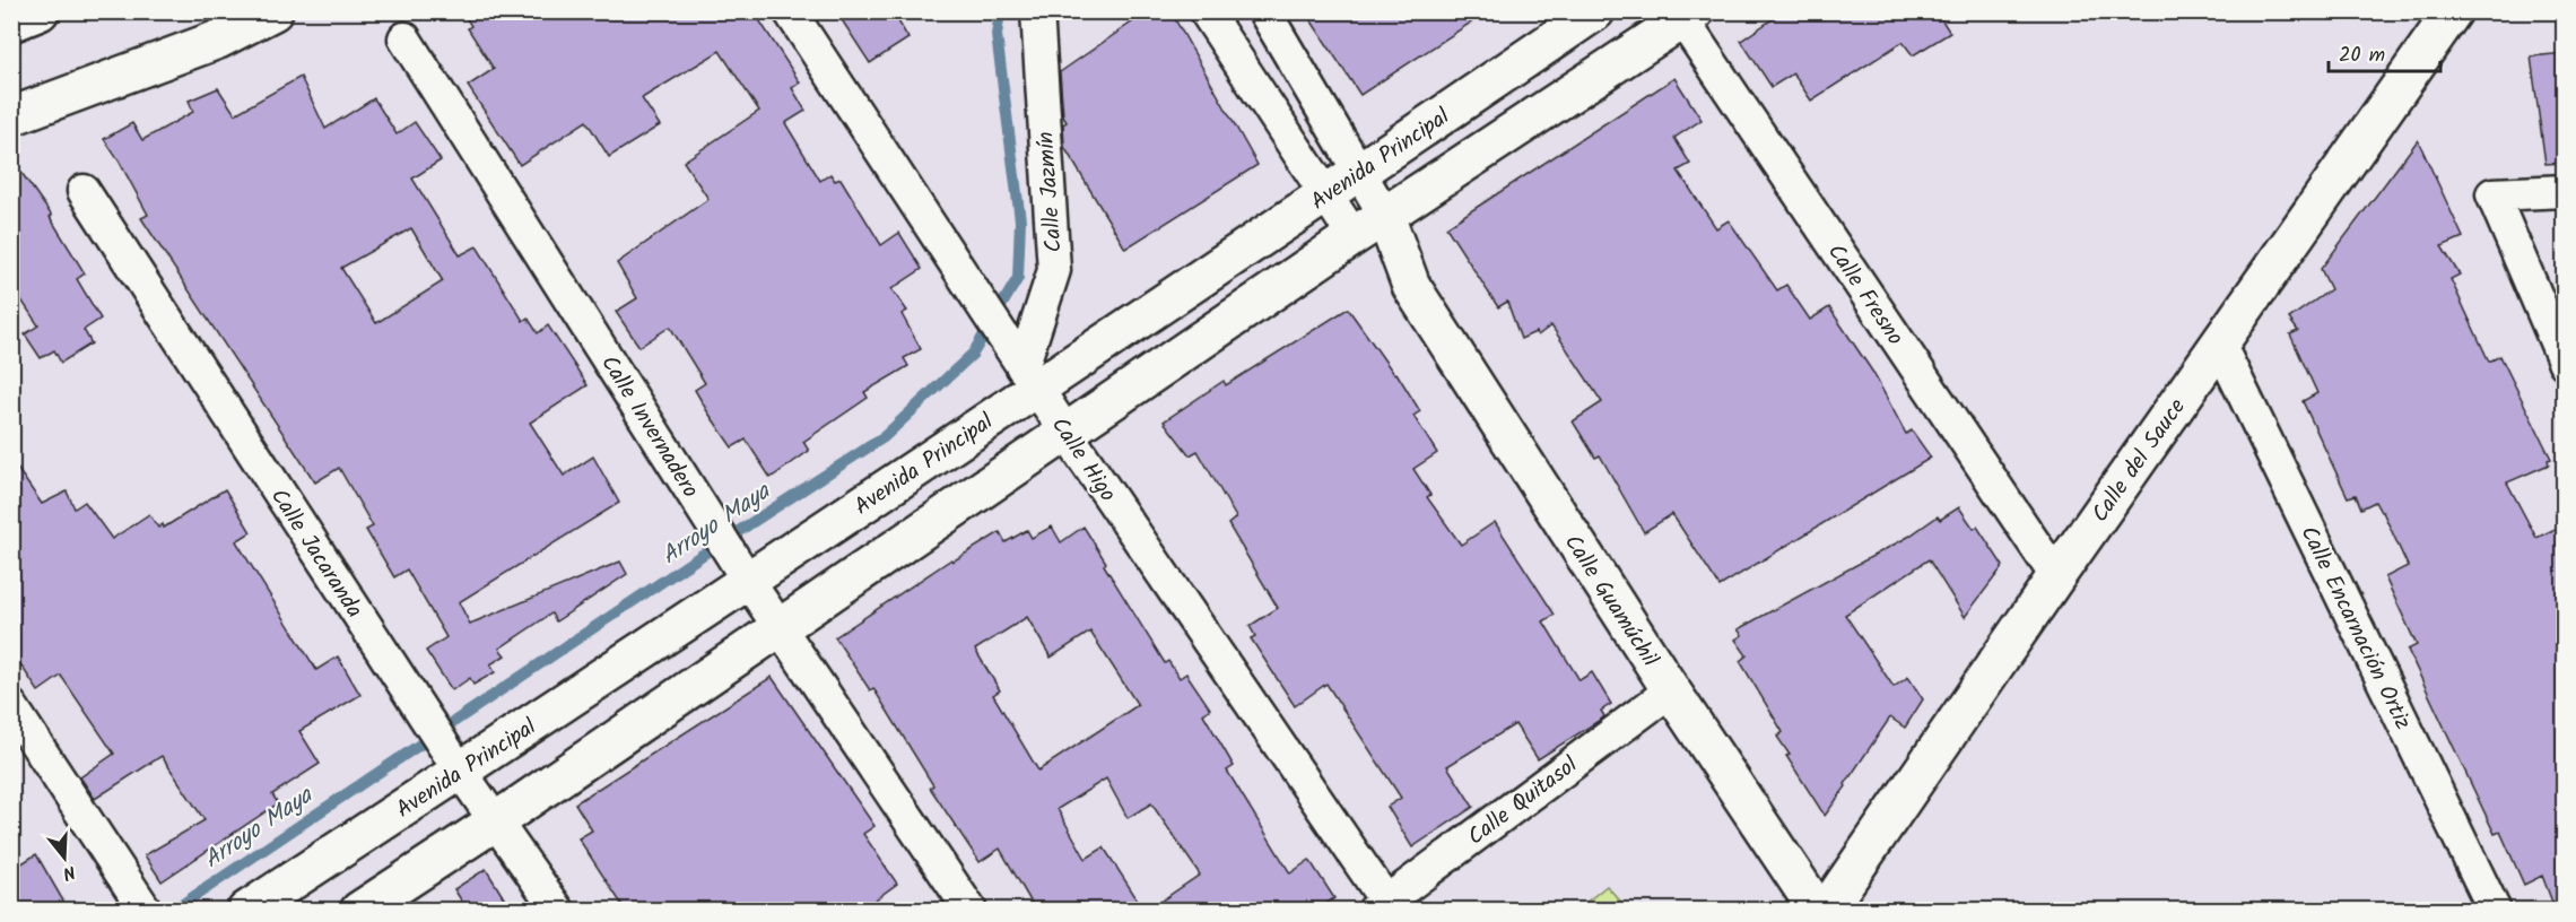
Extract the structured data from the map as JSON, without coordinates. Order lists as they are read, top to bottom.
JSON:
{
  "streets": {
    "street": [
      "Avenida Principal",
      "Calle Jazmín",
      "Calle Fresno",
      "Calle Invernadero",
      "Calle Higo",
      "Calle del Sauce",
      "Calle Jacaranda",
      "Calle Guamúchil",
      "Calle Encarnación Ortiz",
      "Calle Quitasol"
    ]
  },
  "crossings": [
    ["Avenida Principal", "Calle Jazmín"],
    ["Avenida Principal", "Calle Invernadero"],
    ["Avenida Principal", "Calle Higo"],
    ["Avenida Principal", "Calle Jacaranda"],
    ["Avenida Principal", "Calle Guamúchil"],
    ["Calle Jazmín", "Calle Higo"],
    ["Calle Fresno", "Calle del Sauce"],
    ["Calle Higo", "Calle Quitasol"],
    ["Calle del Sauce", "Calle Encarnación Ortiz"],
    ["Calle Guamúchil", "Calle Quitasol"]
  ],
  "water": ["Arroyo Maya"],
  "scale_bar": "20 m",
  "north": "bottom"
}
